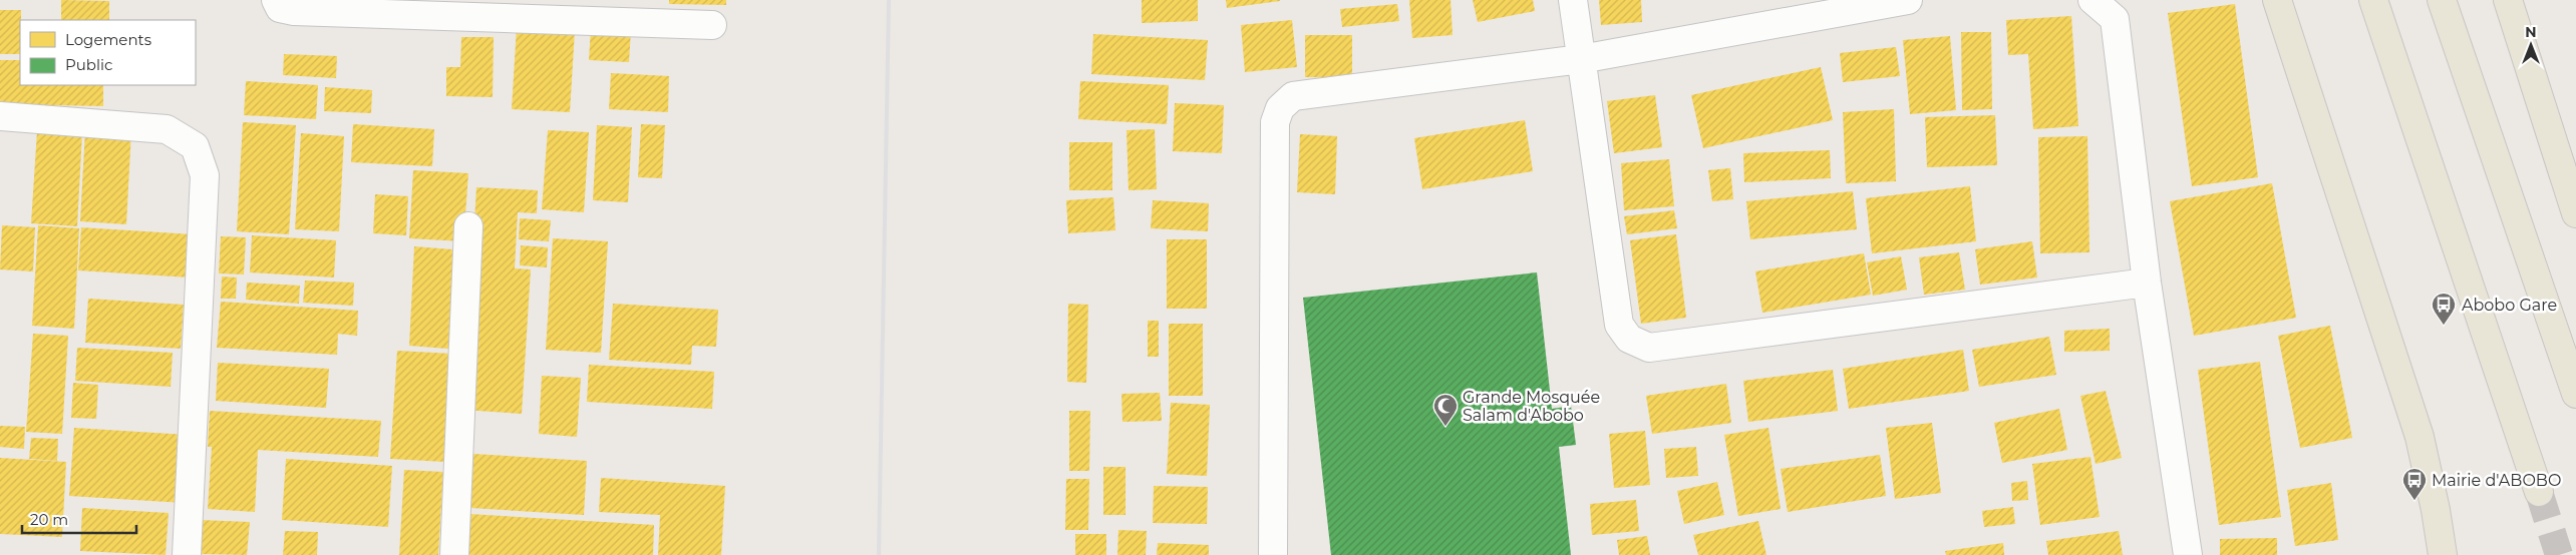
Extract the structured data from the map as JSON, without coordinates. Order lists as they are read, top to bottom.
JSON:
{
  "places": {
    "bus stop": ["Abobo Gare", "Mairie d'ABOBO"],
    "mosque": ["Grande Mosquée Salam d'Abobo"]
  },
  "legend": ["Logements", "Public"],
  "scale_bar": "20 m",
  "north": "top"
}
